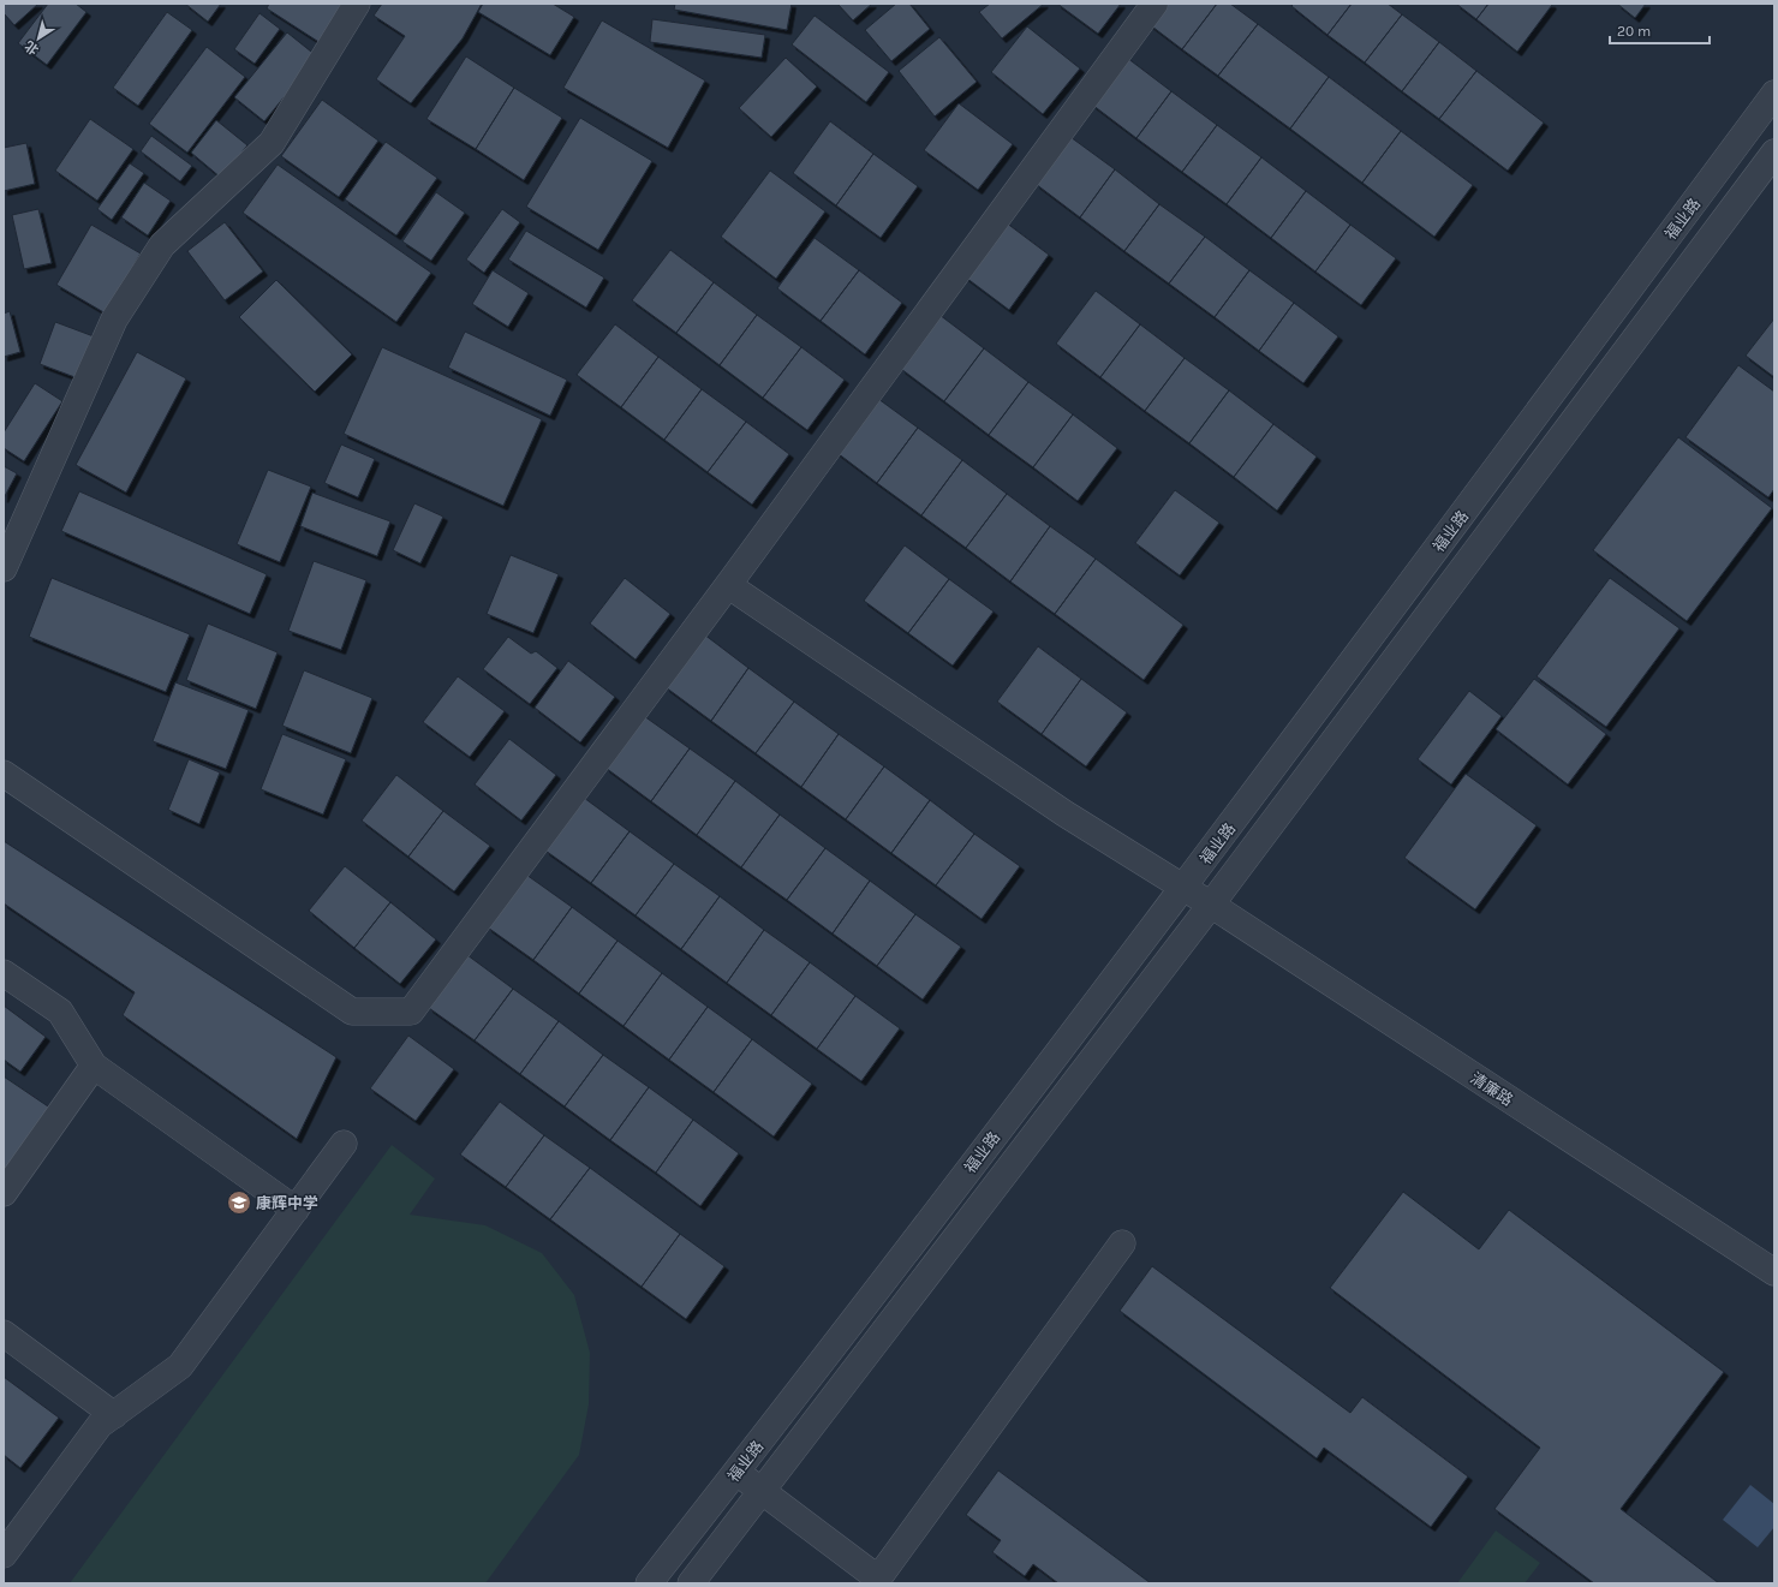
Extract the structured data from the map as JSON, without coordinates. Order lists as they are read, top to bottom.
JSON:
{
  "streets": {
    "street": ["福业路", "清廉路"]
  },
  "crossings": [
    ["福业路", "清廉路"]
  ],
  "places": {
    "school or university": ["康辉中学"]
  },
  "scale_bar": "20 m",
  "north": "bottom left"
}
